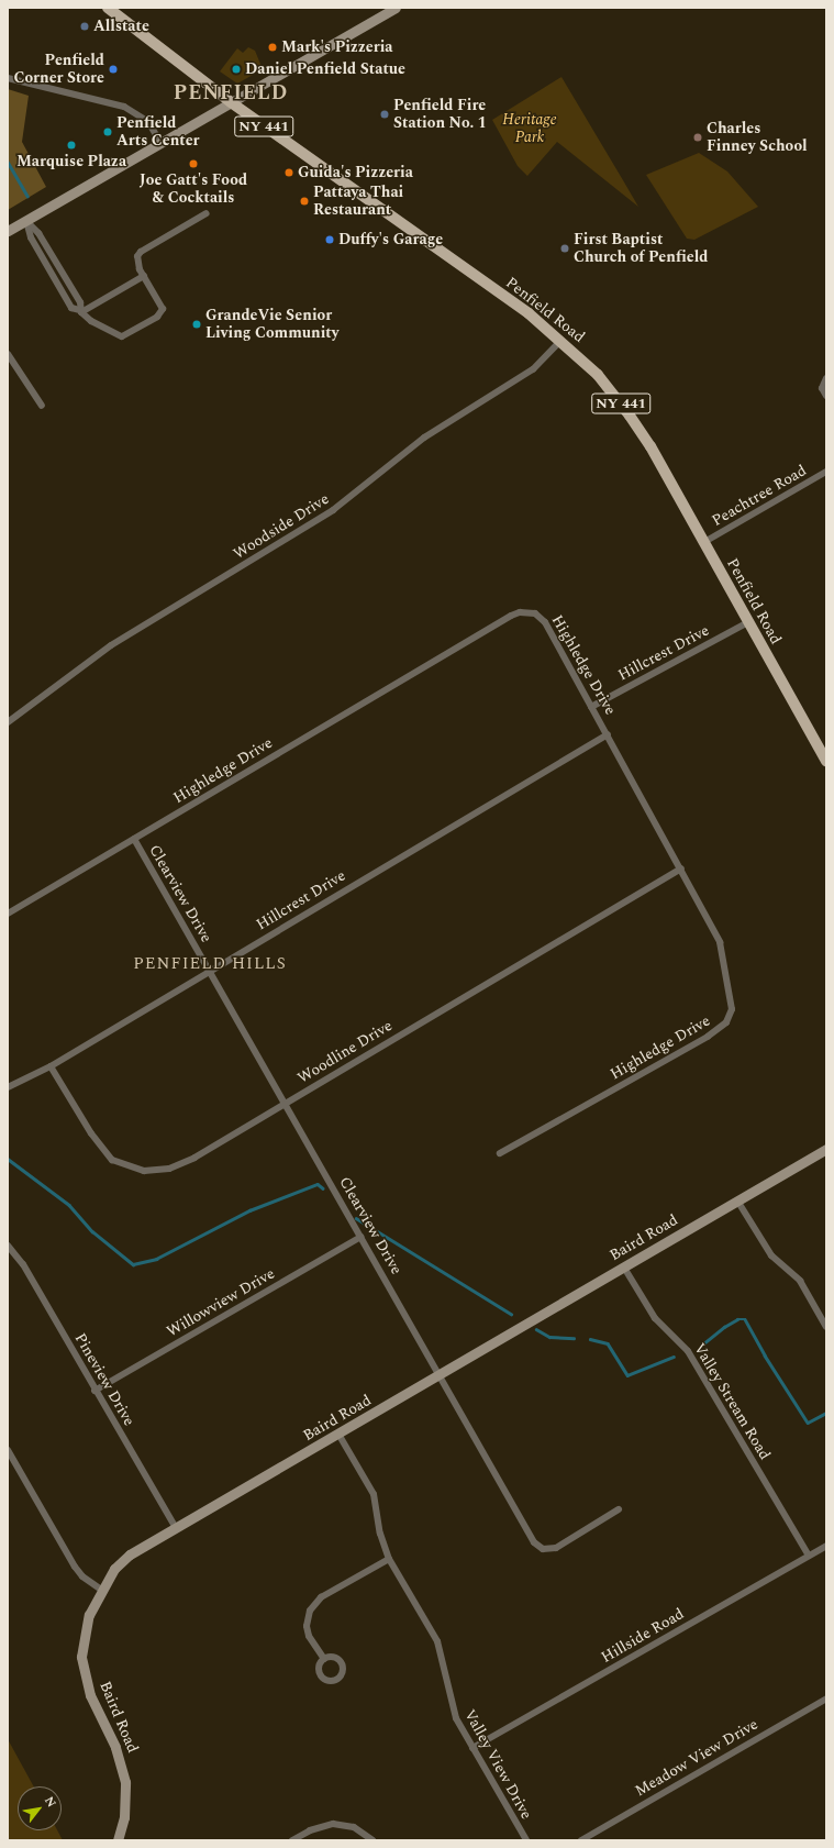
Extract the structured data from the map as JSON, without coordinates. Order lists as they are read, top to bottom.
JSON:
{
  "streets": {
    "main road": ["NY 441", "Penfield Road"],
    "street": [
      "Peachtree Road",
      "Woodside Drive",
      "Hillcrest Drive",
      "Highledge Drive",
      "Clearview Drive",
      "Woodline Drive",
      "Baird Road",
      "Willowview Drive",
      "Pineview Drive",
      "Valley Stream Road",
      "Hillside Road",
      "Meadow View Drive",
      "Valley View Drive"
    ]
  },
  "crossings": [
    ["Penfield Road", "Peachtree Road"],
    ["Penfield Road", "Woodside Drive"],
    ["Penfield Road", "Hillcrest Drive"],
    ["Hillcrest Drive", "Highledge Drive"],
    ["Hillcrest Drive", "Clearview Drive"],
    ["Hillcrest Drive", "Woodline Drive"],
    ["Highledge Drive", "Clearview Drive"],
    ["Highledge Drive", "Woodline Drive"],
    ["Clearview Drive", "Woodline Drive"],
    ["Clearview Drive", "Baird Road"],
    ["Clearview Drive", "Willowview Drive"],
    ["Baird Road", "Pineview Drive"],
    ["Baird Road", "Valley Stream Road"],
    ["Baird Road", "Valley View Drive"],
    ["Willowview Drive", "Pineview Drive"],
    ["Valley Stream Road", "Hillside Road"],
    ["Hillside Road", "Valley View Drive"]
  ],
  "districts": ["PENFIELD", "PENFIELD HILLS"],
  "parks": ["Heritage Park"],
  "places": [
    "Allstate",
    "Mark's Pizzeria",
    "Penfield Corner Store",
    "Daniel Penfield Statue",
    "Penfield Fire Station No. 1",
    "Penfield Arts Center",
    "Charles Finney School",
    "Marquise Plaza",
    "Joe Gatt's Food & Cocktails",
    "Guida's Pizzeria",
    "Pattaya Thai Restaurant",
    "Duffy's Garage",
    "First Baptist Church of Penfield",
    "GrandeVie Senior Living Community"
  ],
  "north": "top right"
}
